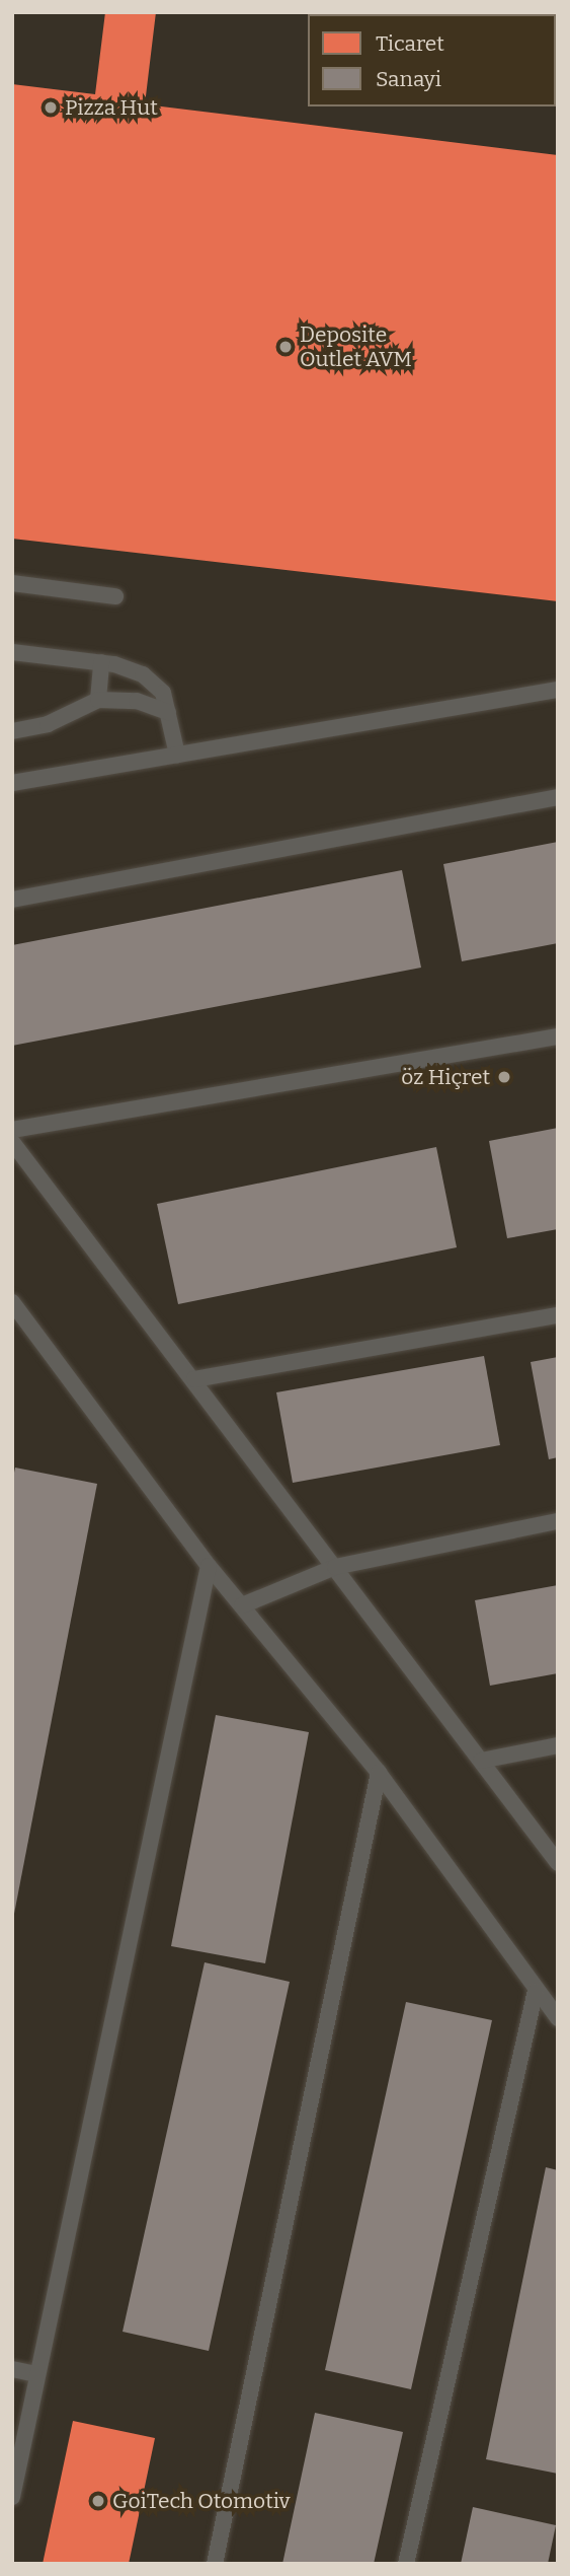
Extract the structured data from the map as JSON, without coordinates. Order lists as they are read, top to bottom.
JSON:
{
  "places": [
    "Pizza Hut",
    "Deposite Outlet AVM",
    "öz Hiçret",
    "GoiTech Otomotiv"
  ],
  "legend": ["Ticaret", "Sanayi"]
}
